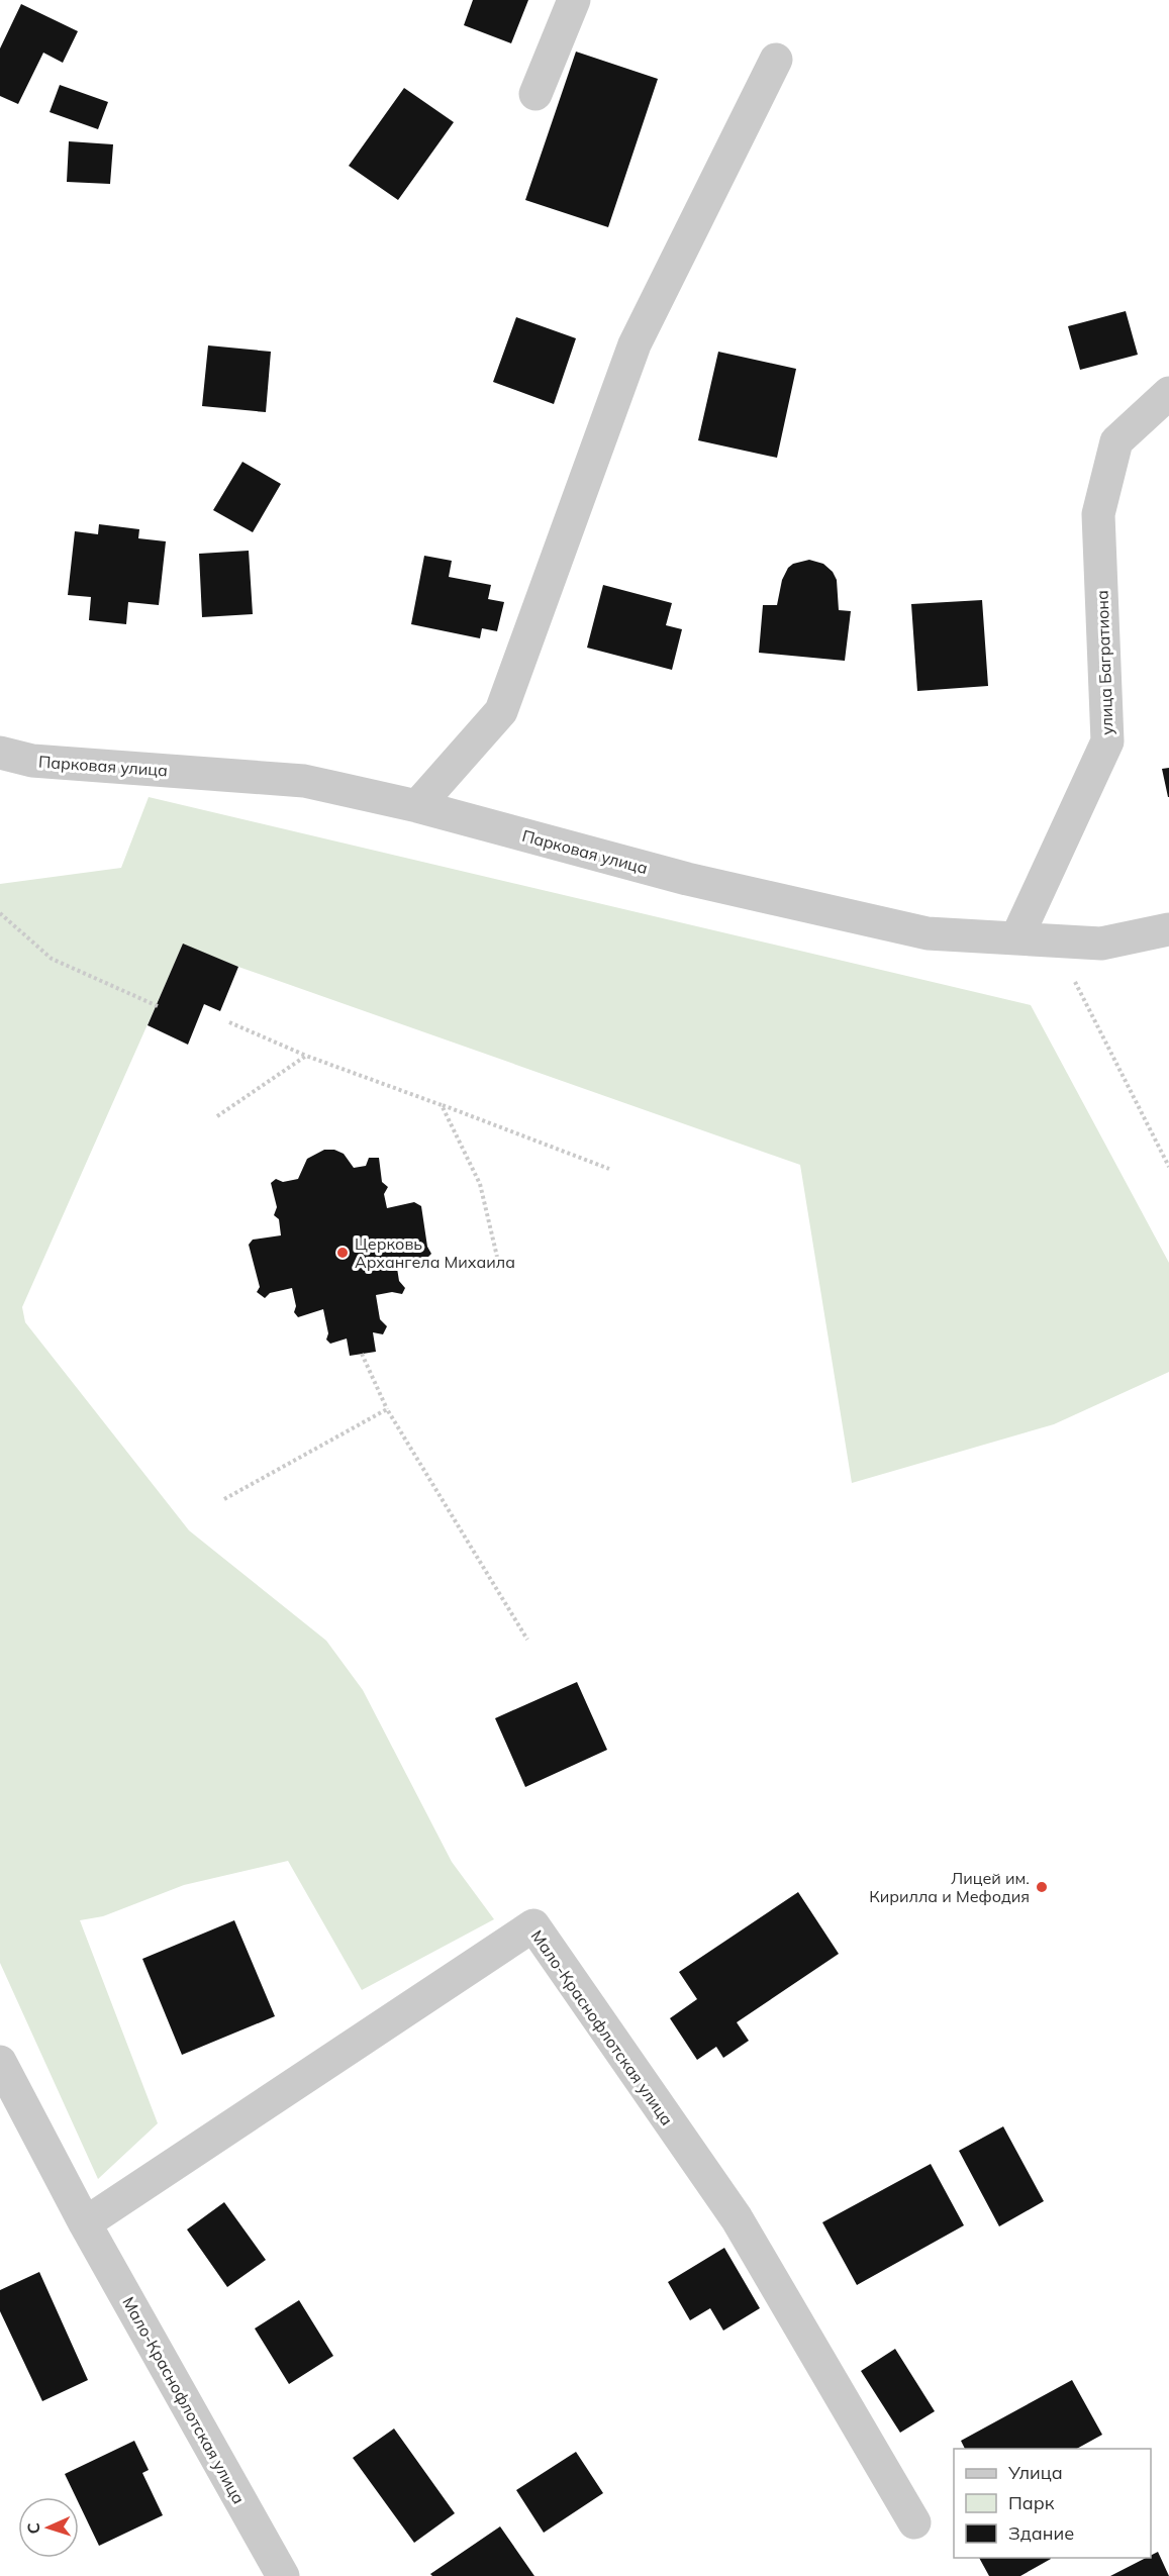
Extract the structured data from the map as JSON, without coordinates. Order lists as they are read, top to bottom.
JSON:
{
  "streets": {
    "street": ["улица Багратиона", "Парковая улица", "Мало-Краснофлотская улица"]
  },
  "crossings": [
    ["улица Багратиона", "Парковая улица"]
  ],
  "places": ["Церковь Архангела Михаила", "Лицей им. Кирилла и Мефодия"],
  "legend": ["Улица", "Парк", "Здание"],
  "north": "left"
}
